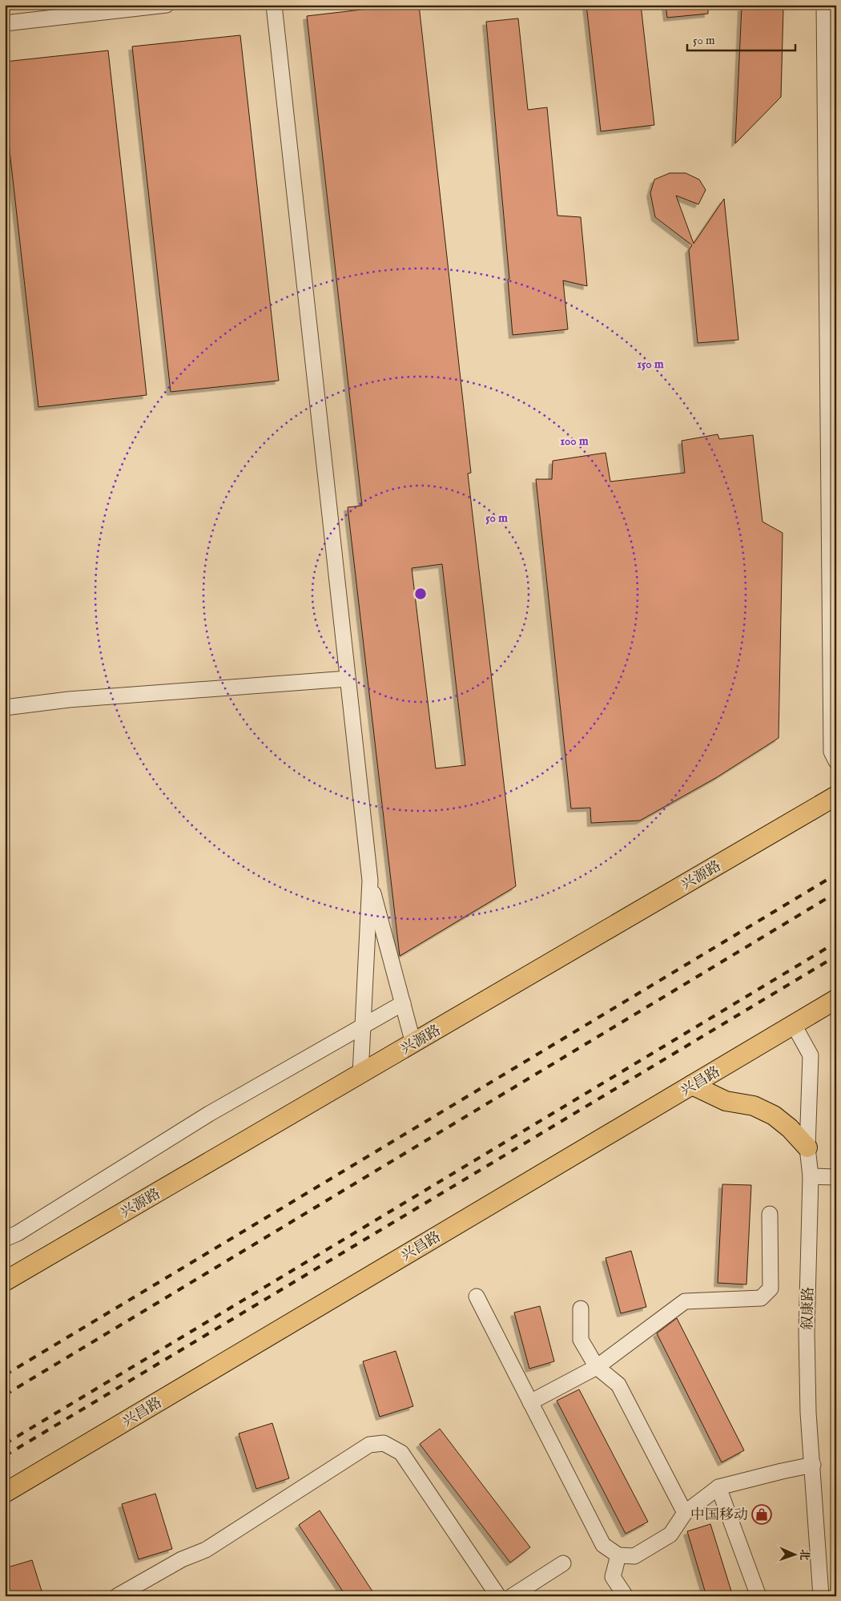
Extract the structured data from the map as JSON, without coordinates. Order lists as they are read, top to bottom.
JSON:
{
  "streets": {
    "main road": ["兴源路", "兴昌路"],
    "street": ["叙康路"]
  },
  "crossings": [
    ["兴昌路", "叙康路"]
  ],
  "places": {
    "shop": ["中国移动"]
  },
  "scale_bar": "50 m",
  "north": "right",
  "rings": ["150 m", "100 m", "50 m"]
}
